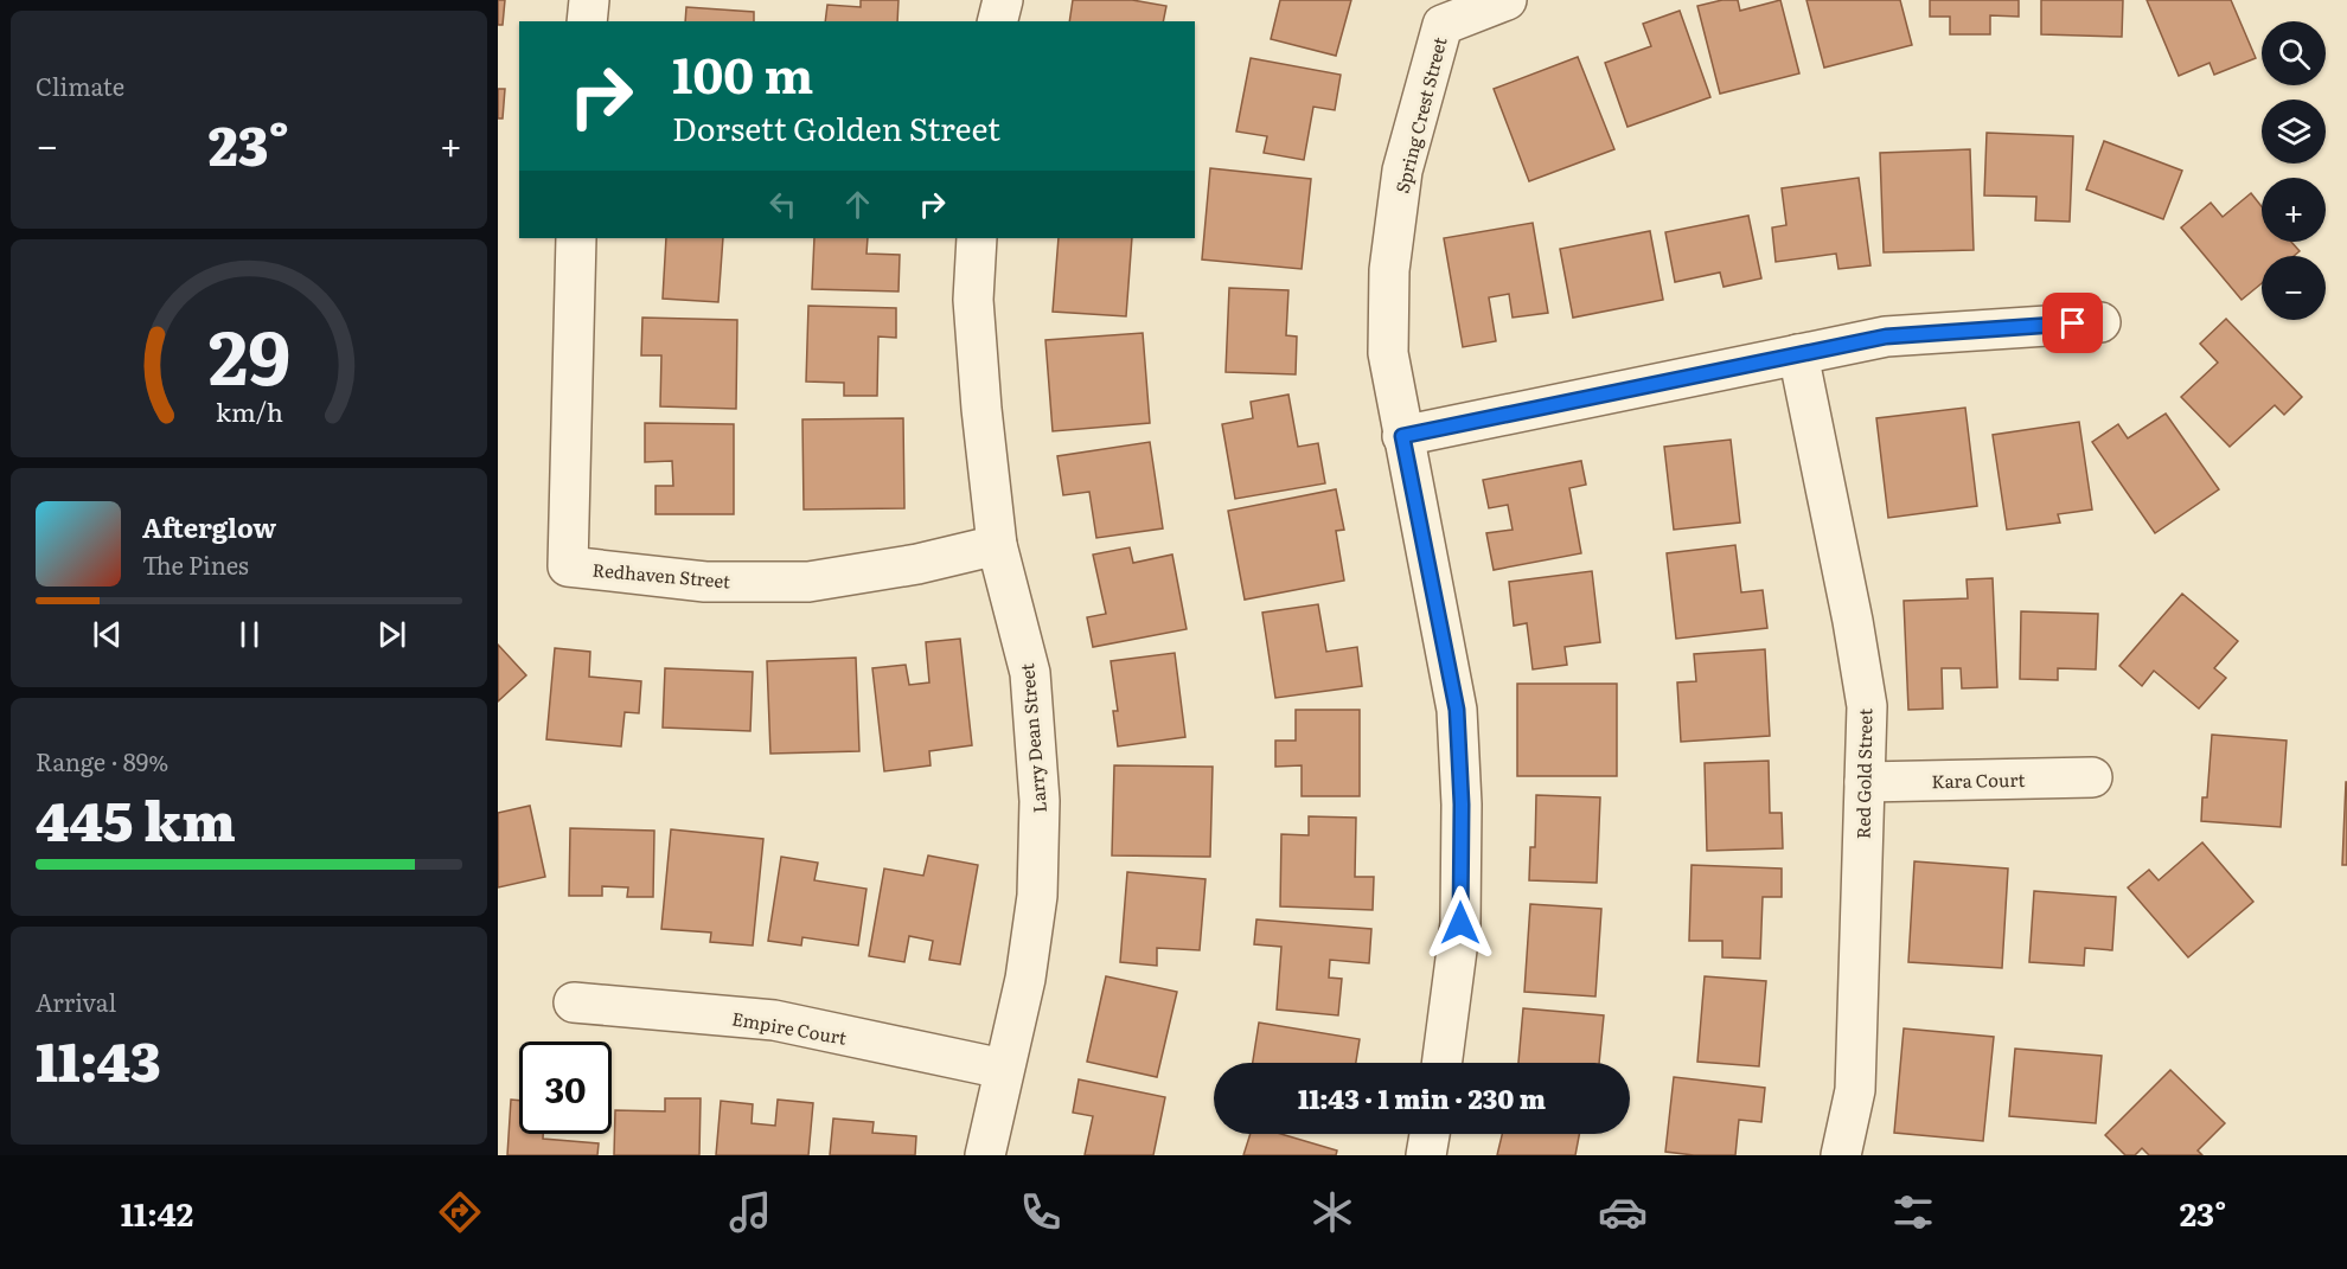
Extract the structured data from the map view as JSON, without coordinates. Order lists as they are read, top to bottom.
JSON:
{
  "streets": {
    "street": [
      "Spring Crest Street",
      "Redhaven Street",
      "Larry Dean Street",
      "Red Gold Street",
      "Kara Court",
      "Empire Court"
    ]
  },
  "crossings": [
    ["Redhaven Street", "Larry Dean Street"],
    ["Larry Dean Street", "Empire Court"],
    ["Red Gold Street", "Kara Court"]
  ],
  "page": {
    "tile": [
      "Climate",
      ["Range · 89%", "445 km"],
      ["Arrival", "11:43"]
    ],
    "map_buttons": ["+", "−"],
    "turn": ["100 m", "Dorsett Golden Street"],
    "heat": ["−", "23°", "+"],
    "song": ["Afterglow", "The Pines"],
    "limit": "30",
    "trip": "11:43 · 1 min · 230 m",
    "tabs": ["11:42", "23°"],
    "gauge": ["29", "km/h"]
  }
}
